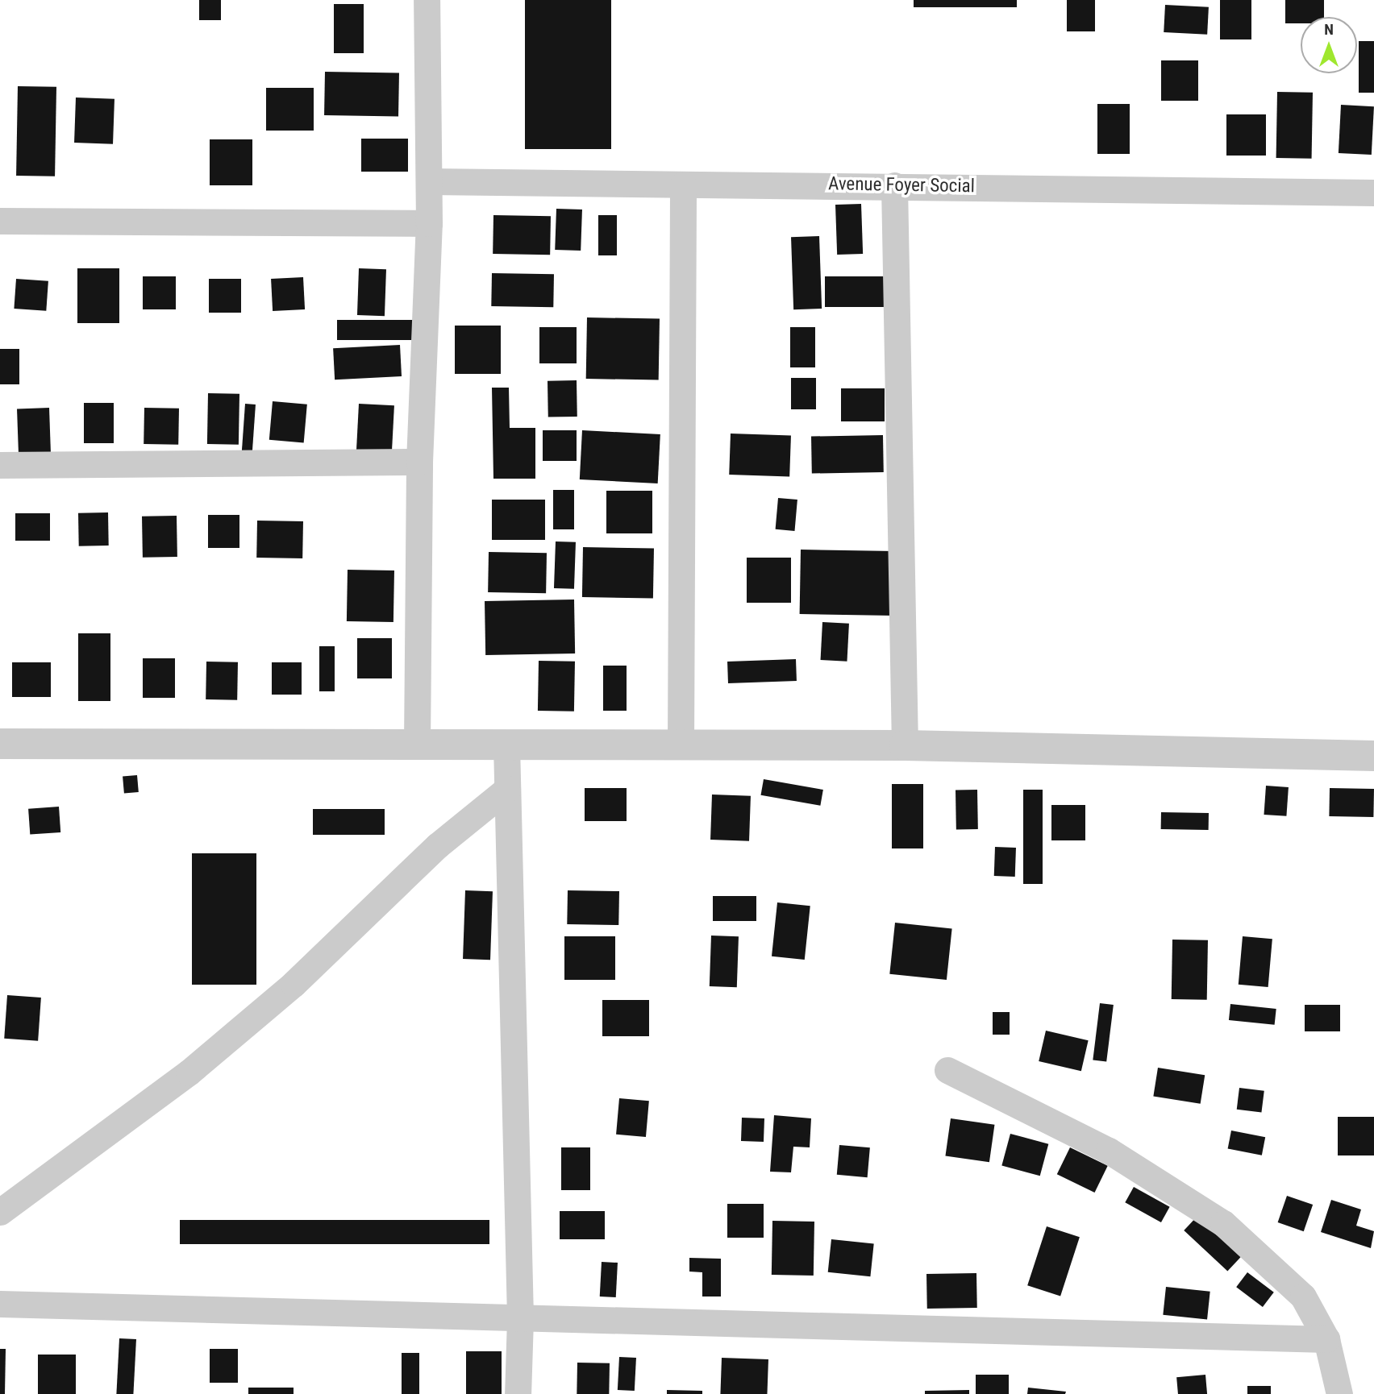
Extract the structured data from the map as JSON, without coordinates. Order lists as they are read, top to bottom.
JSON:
{
  "streets": {
    "street": ["Avenue Foyer Social"]
  },
  "north": "top"
}
